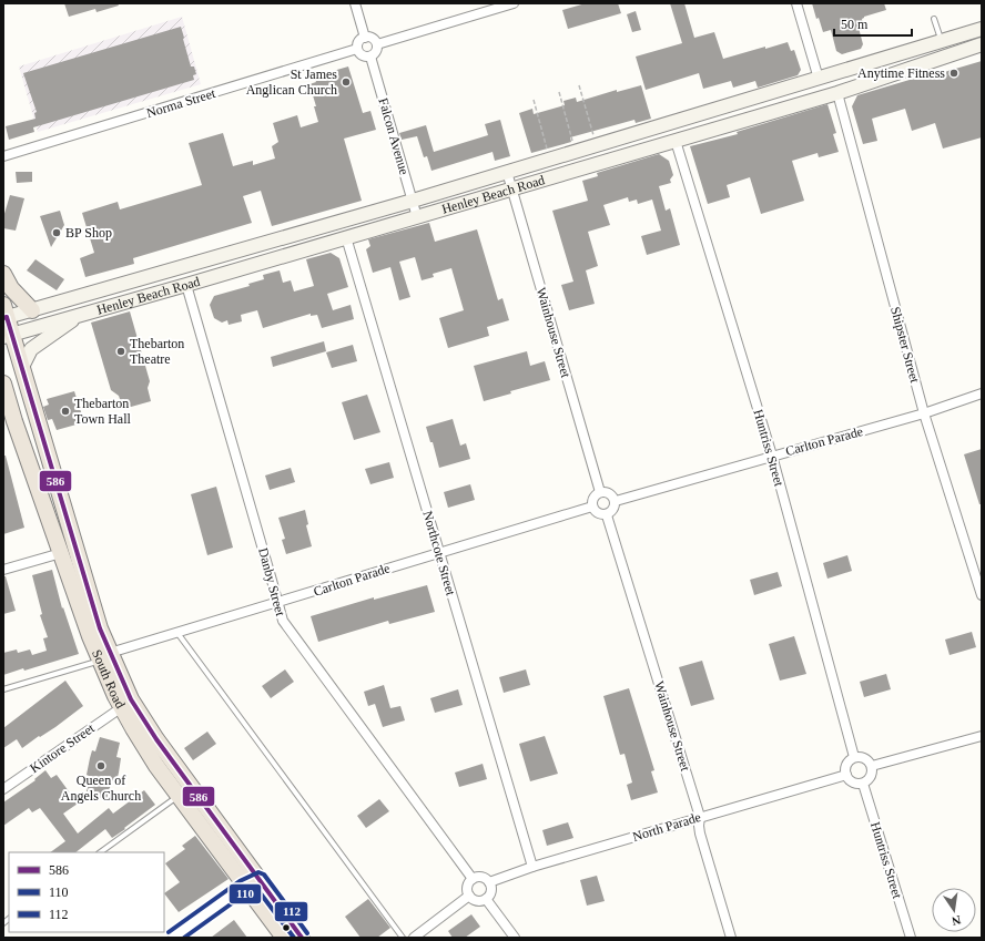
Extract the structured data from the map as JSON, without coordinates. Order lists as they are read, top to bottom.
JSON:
{
  "streets": {
    "highway": ["South Road"],
    "main road": ["Henley Beach Road"],
    "street": [
      "Norma Street",
      "Falcon Avenue",
      "Wainhouse Street",
      "Shipster Street",
      "Carlton Parade",
      "Huntriss Street",
      "Northcote Street",
      "Danby Street",
      "Kintore Street",
      "North Parade"
    ]
  },
  "crossings": [
    ["Norma Street", "Falcon Avenue"],
    ["Falcon Avenue", "Henley Beach Road"],
    ["Henley Beach Road", "Wainhouse Street"],
    ["Henley Beach Road", "Shipster Street"],
    ["Henley Beach Road", "Huntriss Street"],
    ["Henley Beach Road", "Northcote Street"],
    ["Henley Beach Road", "Danby Street"],
    ["Henley Beach Road", "South Road"],
    ["Wainhouse Street", "Carlton Parade"],
    ["Wainhouse Street", "North Parade"],
    ["Shipster Street", "Carlton Parade"],
    ["Carlton Parade", "Huntriss Street"],
    ["Carlton Parade", "Northcote Street"],
    ["Carlton Parade", "Danby Street"],
    ["Carlton Parade", "South Road"],
    ["Huntriss Street", "North Parade"],
    ["Northcote Street", "North Parade"],
    ["Danby Street", "North Parade"],
    ["South Road", "Kintore Street"]
  ],
  "places": [
    "Anytime Fitness",
    "St James Anglican Church",
    "BP Shop",
    "Thebarton Theatre",
    "Thebarton Town Hall",
    "Queen of Angels Church"
  ],
  "lines": ["transit line 586", "transit line 112", "transit line 110"],
  "legend": ["586", "110", "112"],
  "scale_bar": "50 m",
  "north": "bottom"
}
